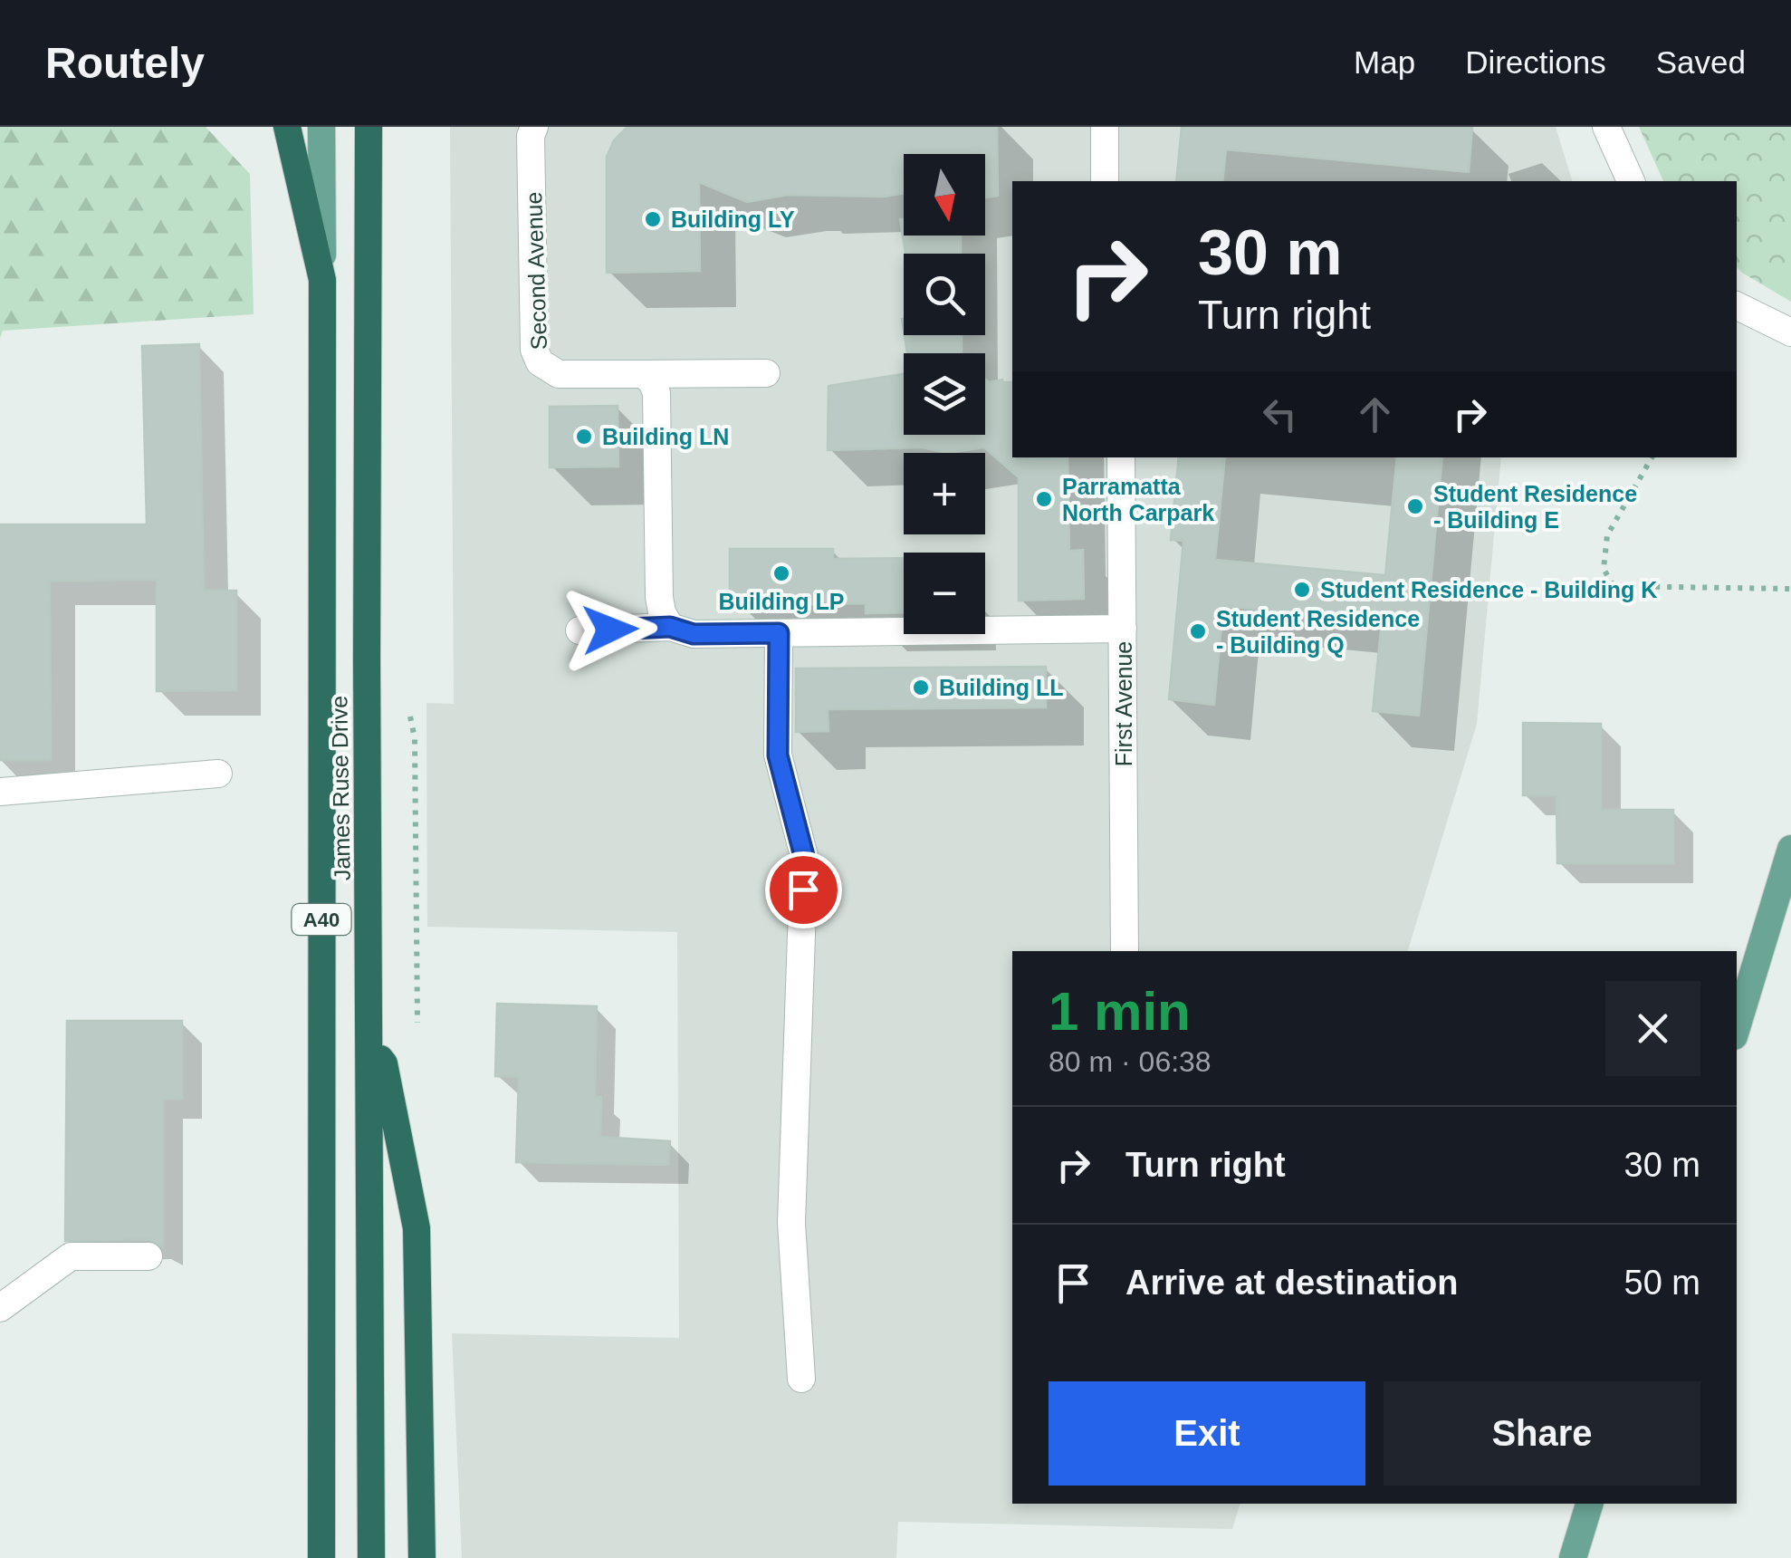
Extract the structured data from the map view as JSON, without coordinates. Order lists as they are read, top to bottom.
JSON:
{
  "streets": {
    "highway": ["James Ruse Drive", "A40"],
    "street": ["Second Avenue", "First Avenue"]
  },
  "crossings": [
    ["James Ruse Drive", "A40"]
  ],
  "places": [
    "Building LY",
    "Building LN",
    "Parramatta North Carpark",
    "Student Residence - Building E",
    "Building LP",
    "Student Residence - Building K",
    "Student Residence - Building Q",
    "Building LL"
  ],
  "north": "bottom",
  "page": {
    "header": "Routely",
    "nav": ["Map", "Directions", "Saved"],
    "map_buttons": ["+", "−"],
    "turn": ["30 m", "Turn right"],
    "heading": ["1 min", "80 m · 06:38"],
    "list": [
      {
        "name": "Turn right",
        "value": "30 m"
      },
      {
        "name": "Arrive at destination",
        "value": "50 m"
      }
    ],
    "buttons": ["Exit", "Share"]
  }
}
